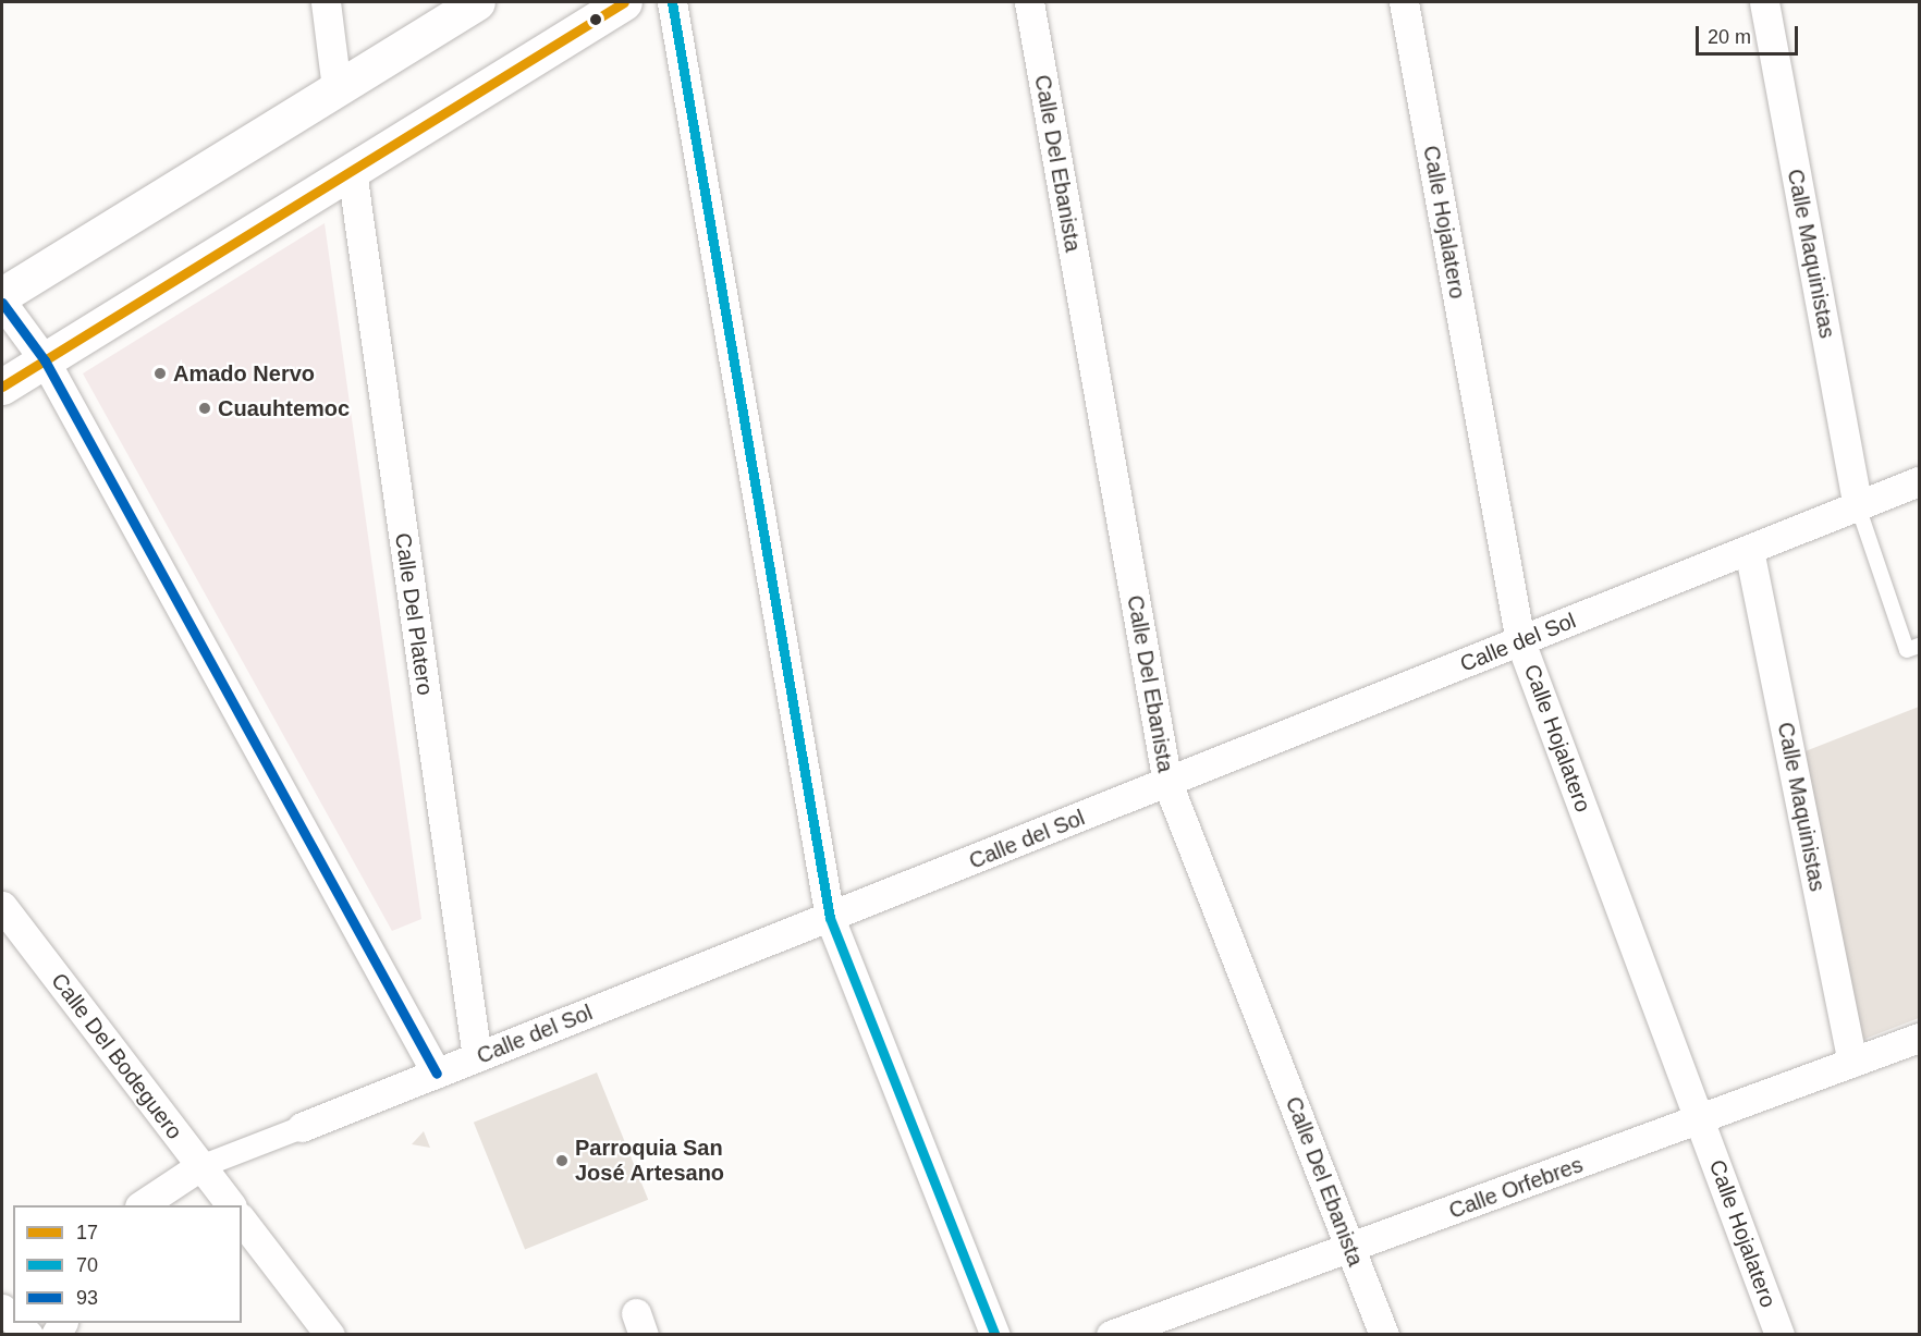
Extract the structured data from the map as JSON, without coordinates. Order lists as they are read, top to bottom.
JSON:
{
  "streets": {
    "street": [
      "Calle Del Ebanista",
      "Calle Hojalatero",
      "Calle Maquinistas",
      "Calle Del Platero",
      "Calle del Sol",
      "Calle Del Bodeguero",
      "Calle Orfebres"
    ]
  },
  "crossings": [
    ["Calle Del Ebanista", "Calle del Sol"],
    ["Calle Del Ebanista", "Calle Orfebres"],
    ["Calle Hojalatero", "Calle del Sol"],
    ["Calle Hojalatero", "Calle Orfebres"],
    ["Calle Maquinistas", "Calle del Sol"],
    ["Calle Maquinistas", "Calle Orfebres"],
    ["Calle Del Platero", "Calle del Sol"],
    ["Calle del Sol", "Calle Del Bodeguero"]
  ],
  "places": ["Amado Nervo", "Cuauhtemoc", "Parroquia San José Artesano"],
  "lines": ["transit line 17", "transit line 70", "transit line 93"],
  "legend": ["17", "70", "93"],
  "scale_bar": "20 m"
}
